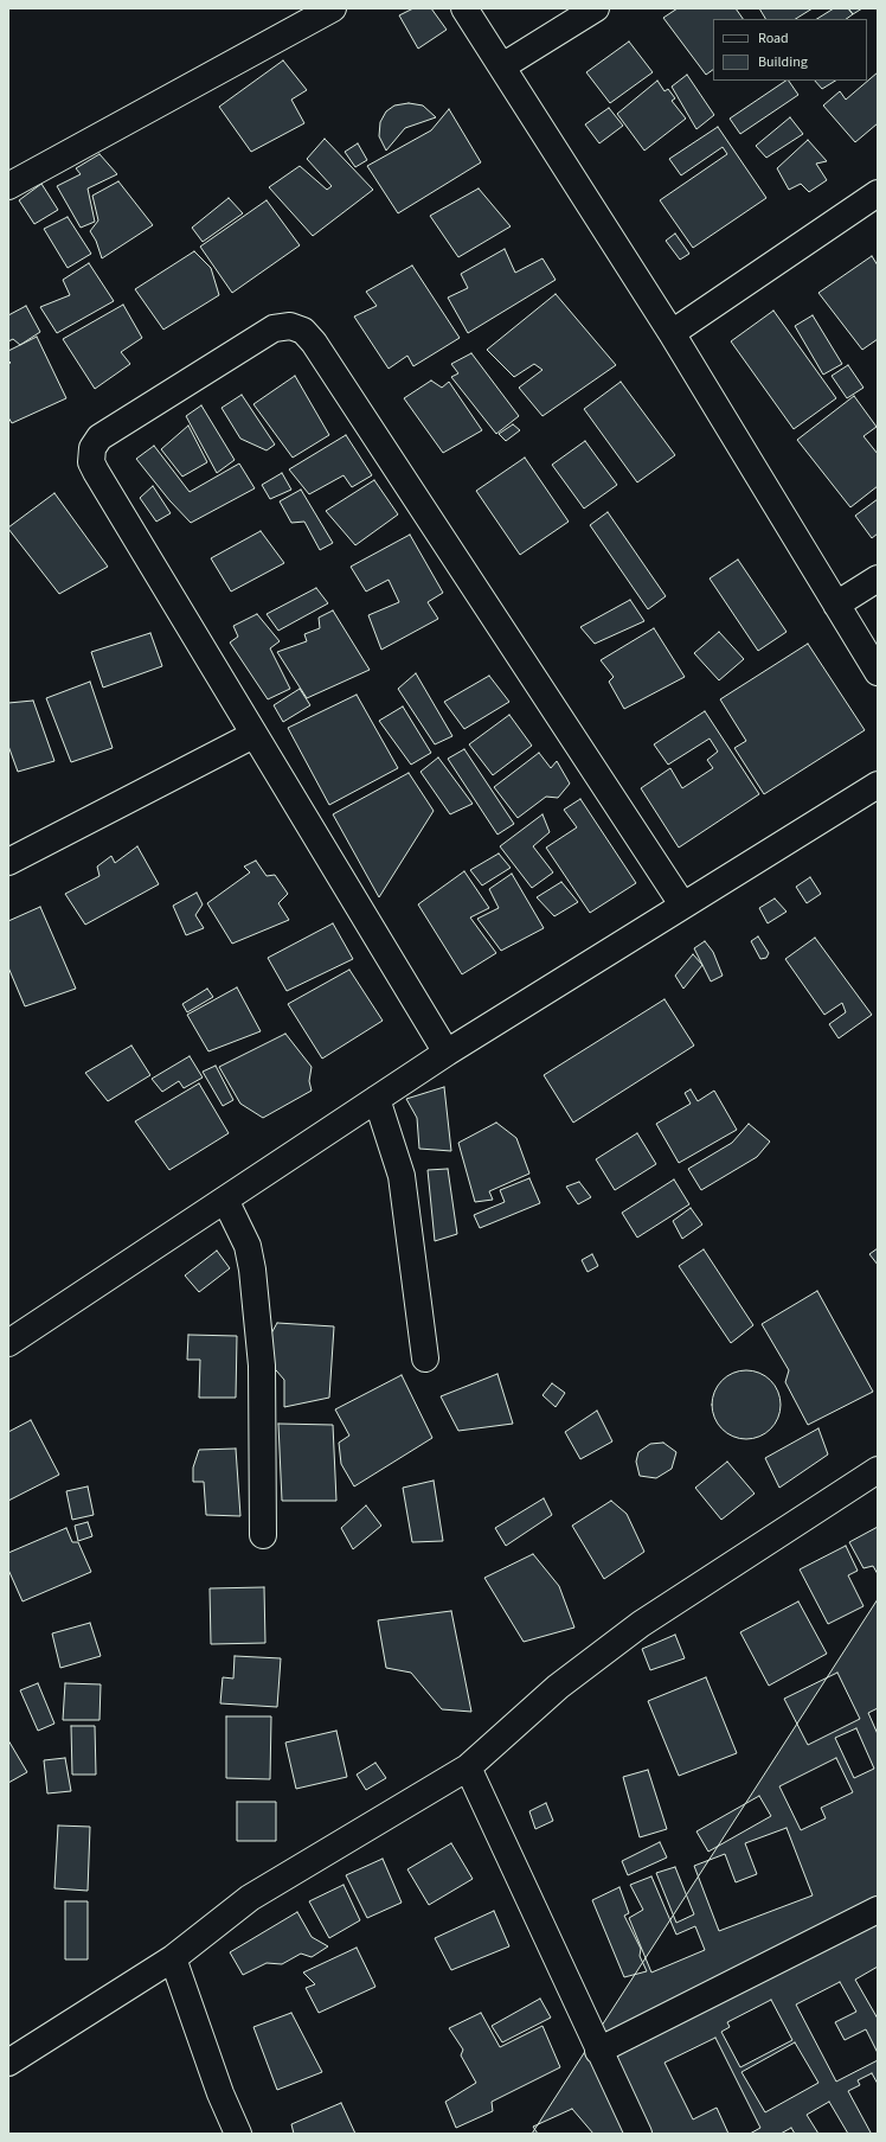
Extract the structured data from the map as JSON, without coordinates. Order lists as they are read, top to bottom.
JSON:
{
  "legend": ["Road", "Building"]
}
